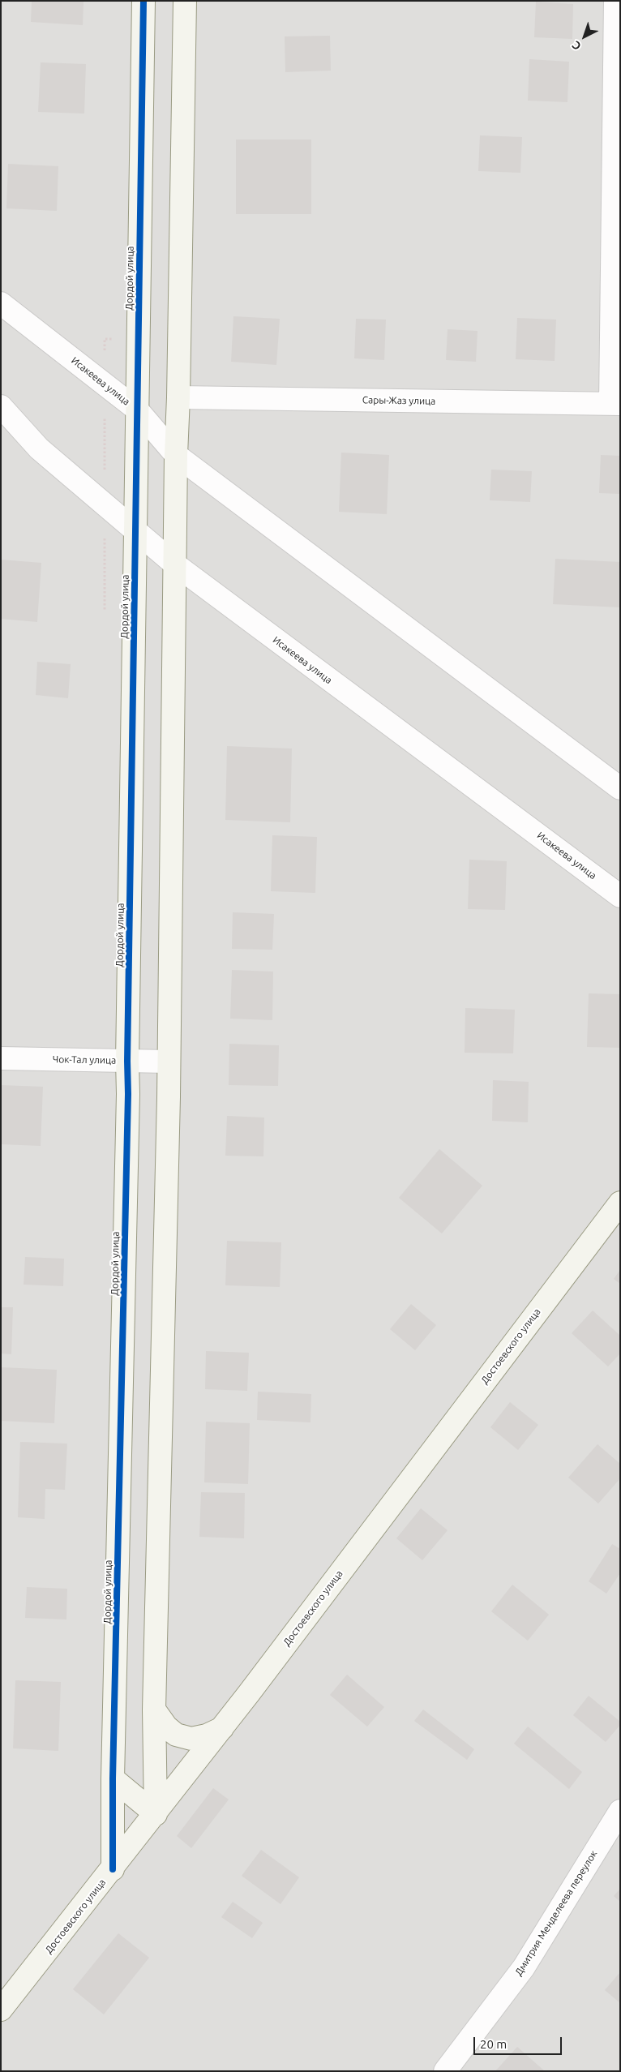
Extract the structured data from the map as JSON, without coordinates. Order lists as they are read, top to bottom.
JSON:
{
  "streets": {
    "street": [
      "Дордой улица",
      "Исакеева улица",
      "Сары-Жаз улица",
      "Чок-Тал улица",
      "Достоевского улица",
      "Дмитрия Менделеева переулок"
    ]
  },
  "crossings": [
    ["Дордой улица", "Исакеева улица"],
    ["Дордой улица", "Чок-Тал улица"],
    ["Дордой улица", "Достоевского улица"]
  ],
  "scale_bar": "20 m",
  "north": "bottom left"
}
